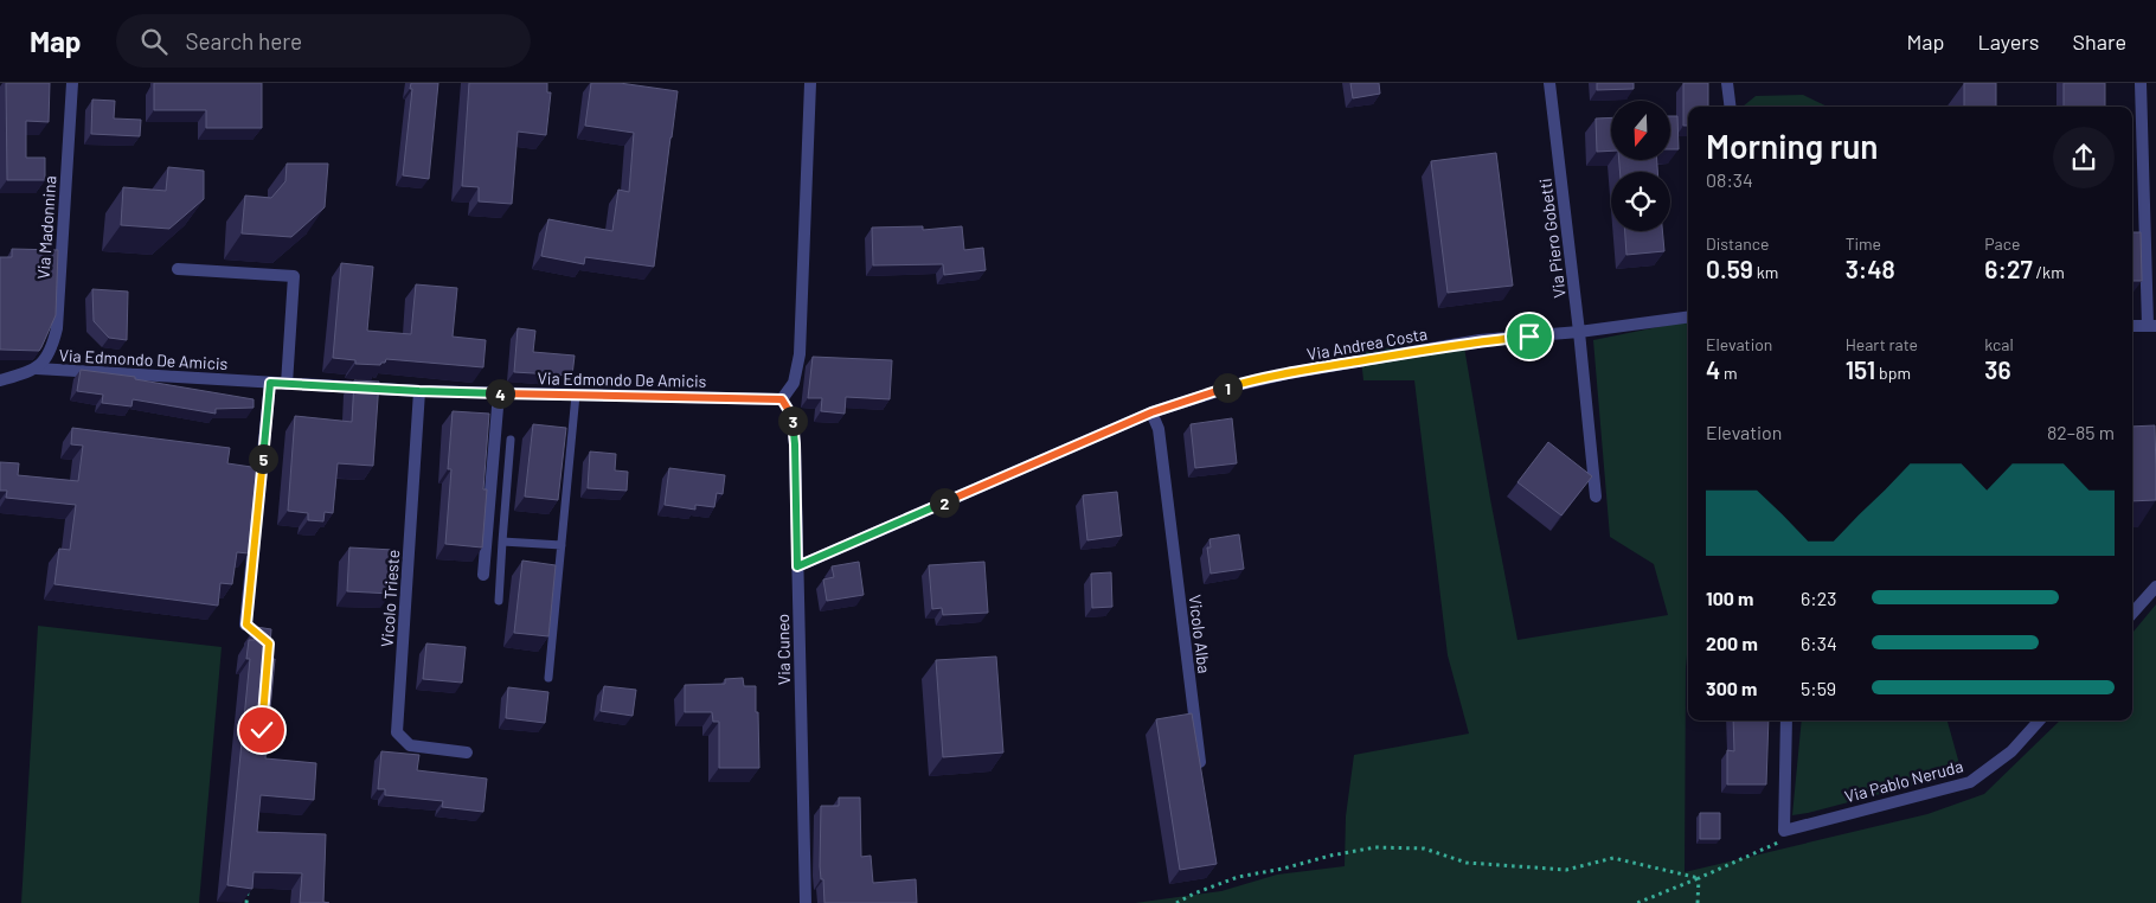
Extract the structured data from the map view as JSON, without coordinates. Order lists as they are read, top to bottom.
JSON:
{
  "streets": {
    "street": [
      "Via Madonnina",
      "Via Piero Gobetti",
      "Via Andrea Costa",
      "Via Edmondo De Amicis",
      "Vicolo Trieste",
      "Vicolo Alba",
      "Via Cuneo",
      "Via Pablo Neruda"
    ]
  },
  "crossings": [
    ["Via Madonnina", "Via Edmondo De Amicis"],
    ["Via Piero Gobetti", "Via Andrea Costa"],
    ["Via Andrea Costa", "Vicolo Alba"],
    ["Via Andrea Costa", "Via Cuneo"],
    ["Via Edmondo De Amicis", "Vicolo Trieste"],
    ["Via Edmondo De Amicis", "Via Cuneo"]
  ],
  "north": "bottom",
  "page": {
    "header": "Map",
    "search": "Search here",
    "nav": ["Map", "Layers", "Share"],
    "heading": ["Morning run", "08:34"],
    "stats": [
      ["Distance", "0.59 km"],
      ["Time", "3:48"],
      ["Pace", "6:27 /km"],
      ["Elevation", "4 m"],
      ["Heart rate", "151 bpm"],
      ["kcal", "36"]
    ],
    "pins": [
      "1",
      "4",
      "3",
      "5",
      "2"
    ],
    "chart": ["Elevation", "82–85 m"],
    "list": [
      {
        "name": "100 m",
        "note": "6:23"
      },
      {
        "name": "200 m",
        "note": "6:34"
      },
      {
        "name": "300 m",
        "note": "5:59"
      }
    ]
  }
}
